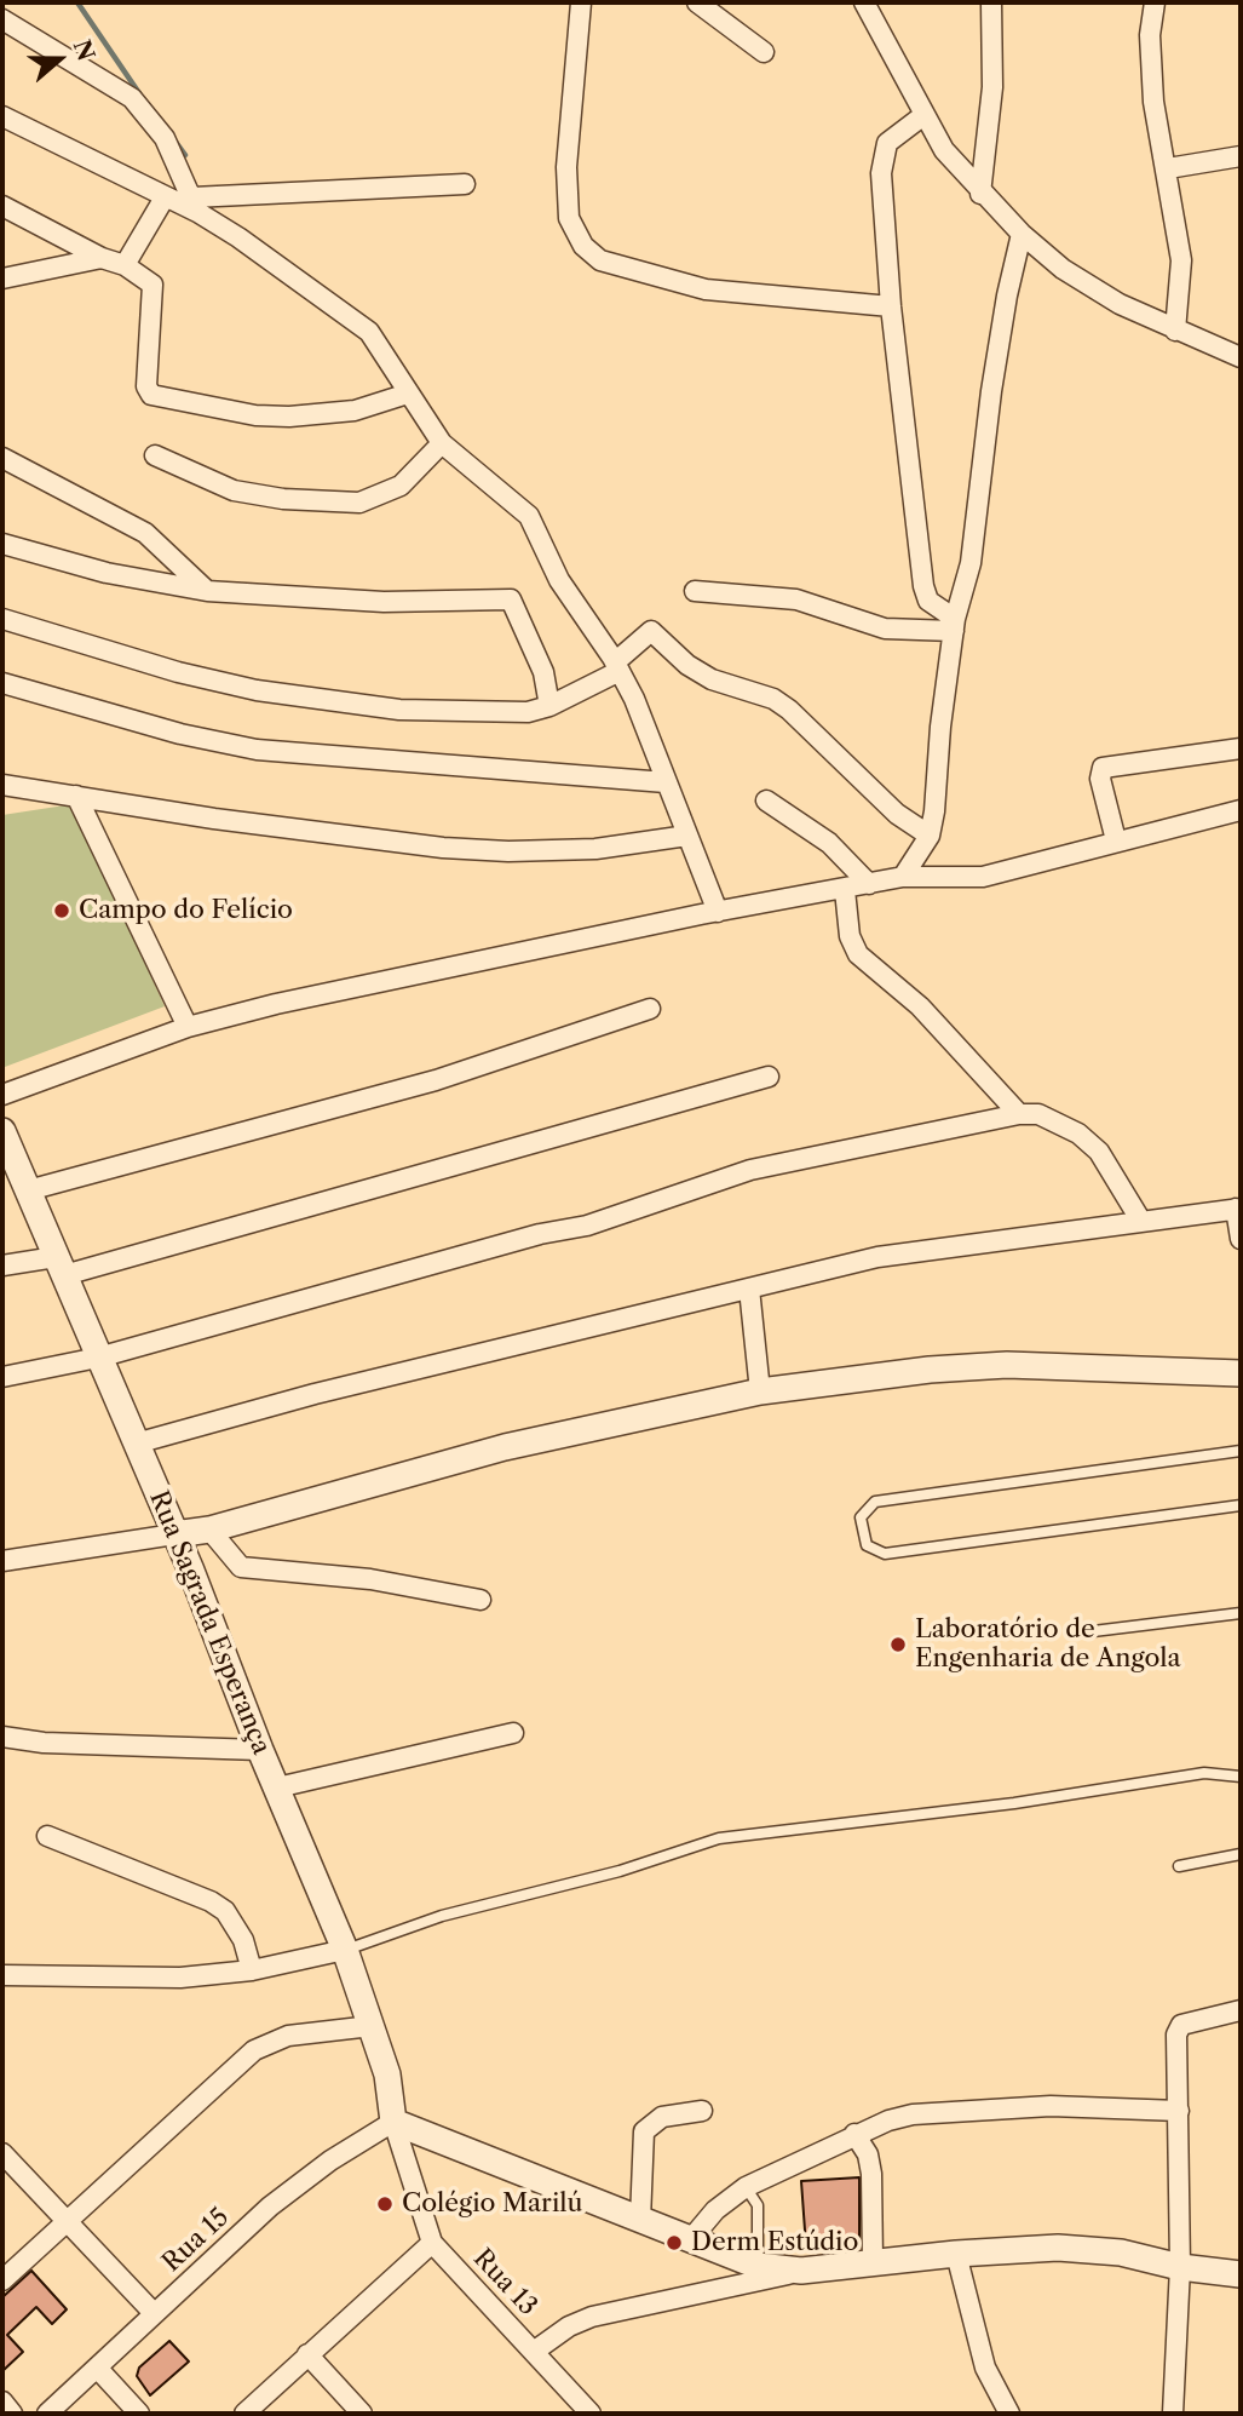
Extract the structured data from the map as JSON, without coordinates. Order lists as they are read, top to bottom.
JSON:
{
  "streets": {
    "street": ["Rua Sagrada Esperança", "Rua 15", "Rua 13"]
  },
  "crossings": [
    ["Rua Sagrada Esperança", "Rua 15"],
    ["Rua Sagrada Esperança", "Rua 13"],
    ["Rua 15", "Rua 13"]
  ],
  "places": [
    "Campo do Felício",
    "Laboratório de Engenharia de Angola",
    "Colégio Marilú",
    "Derm Estúdio"
  ],
  "north": "right"
}
